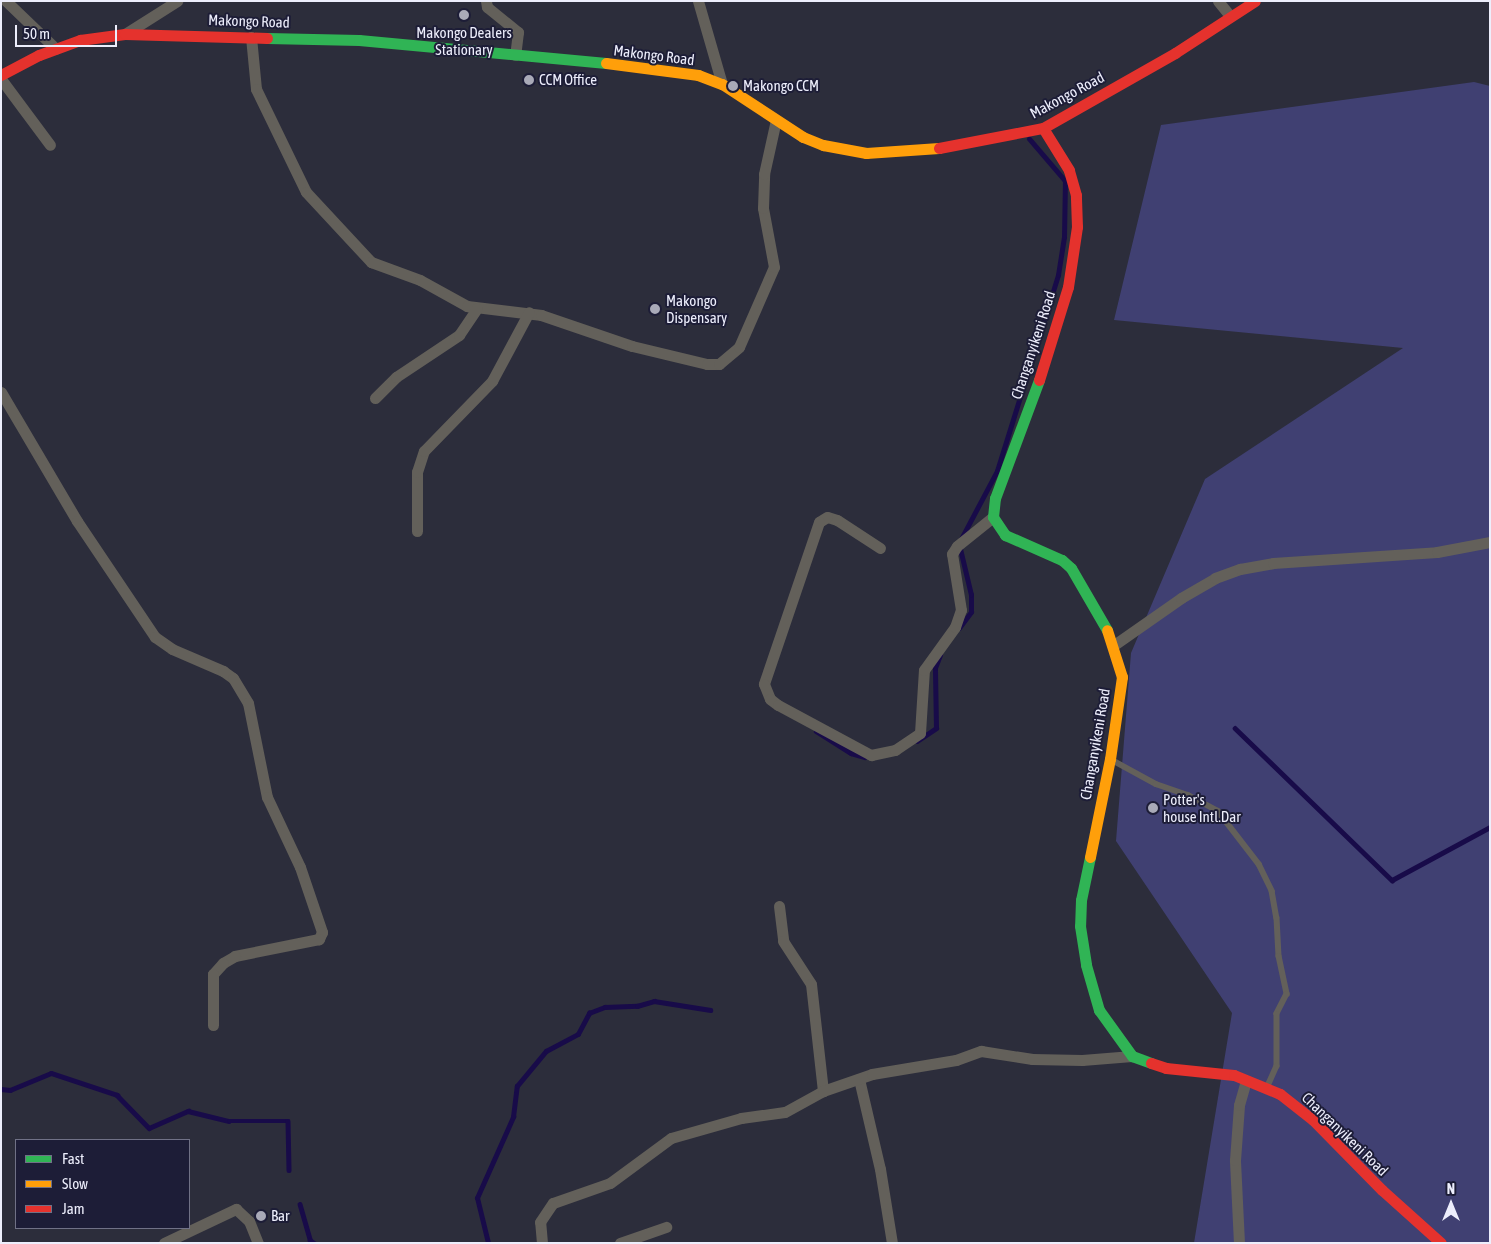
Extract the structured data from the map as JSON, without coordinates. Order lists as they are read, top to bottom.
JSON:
{
  "streets": {
    "street": ["Makongo Road", "Changanyikeni Road"]
  },
  "crossings": [
    ["Makongo Road", "Changanyikeni Road"]
  ],
  "places": [
    "Makongo Dealers Stationary",
    "CCM Office",
    "Makongo CCM",
    "Makongo Dispensary",
    "Potter's house Intl.Dar",
    "Bar"
  ],
  "legend": ["Fast", "Slow", "Jam"],
  "scale_bar": "50 m",
  "north": "top"
}
